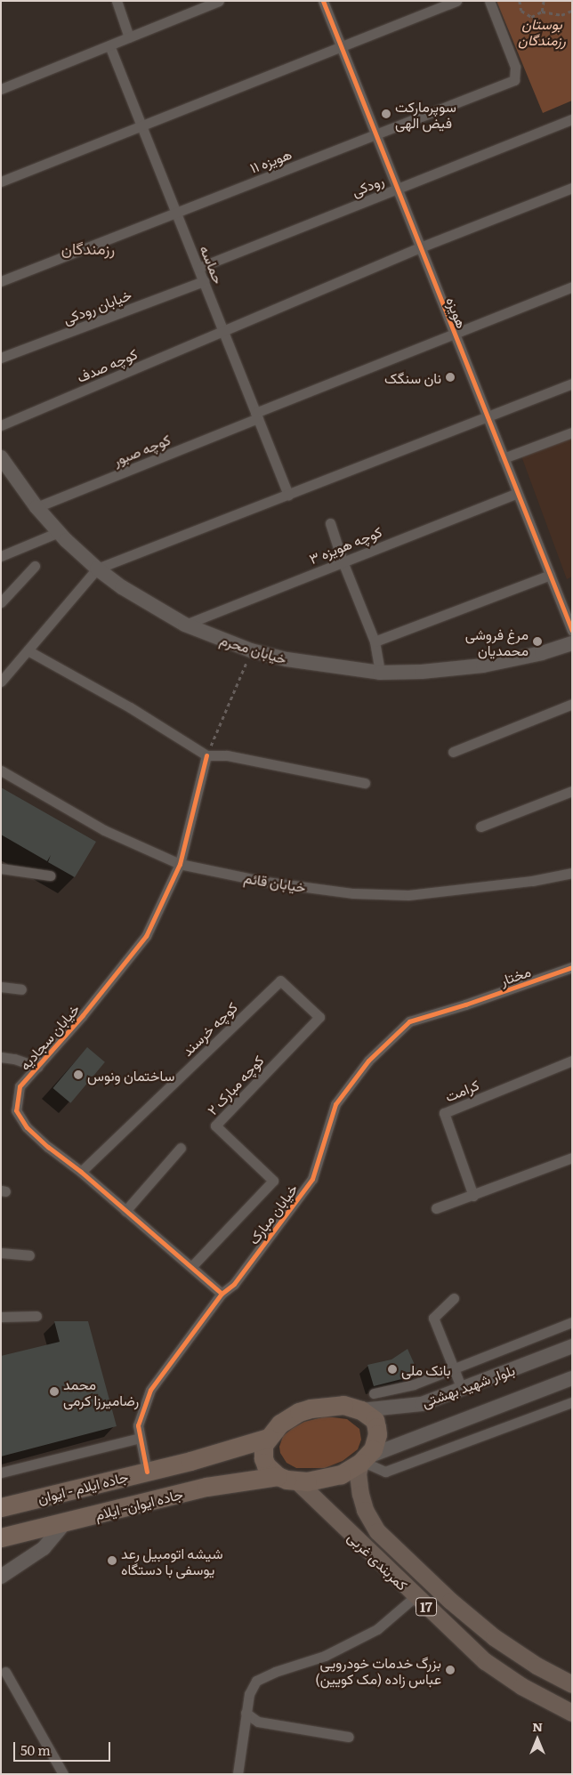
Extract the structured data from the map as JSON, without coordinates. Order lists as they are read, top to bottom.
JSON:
{
  "streets": {
    "highway": ["جاده ایلام - ایوان", "جاده ایوان- ایلام", "17"],
    "main road": ["کمربندی غربی"],
    "street": [
      "هویزه ۱۱",
      "رودکی",
      "حماسه",
      "خیابان رودکی",
      "هویزه",
      "کوچه صدف",
      "کوچه صبور",
      "کوچه هویزه ۳",
      "خیابان محرم",
      "خیابان قائم",
      "مختار",
      "کوچه خرسند",
      "خیابان سجادیه",
      "کوچه مبارک ۲",
      "کرامت",
      "خیابان مبارک",
      "بلوار شهید بهشتی"
    ]
  },
  "crossings": [
    ["هویزه ۱۱", "حماسه"],
    ["هویزه ۱۱", "هویزه"],
    ["رودکی", "حماسه"],
    ["رودکی", "هویزه"],
    ["حماسه", "خیابان رودکی"],
    ["حماسه", "کوچه صدف"],
    ["حماسه", "کوچه صبور"],
    ["هویزه", "کوچه صدف"],
    ["هویزه", "کوچه صبور"],
    ["هویزه", "کوچه هویزه ۳"],
    ["کوچه صبور", "خیابان محرم"],
    ["کوچه هویزه ۳", "خیابان محرم"],
    ["خیابان قائم", "خیابان سجادیه"],
    ["مختار", "خیابان مبارک"],
    ["کوچه خرسند", "خیابان سجادیه"],
    ["کوچه خرسند", "کوچه مبارک ۲"],
    ["خیابان سجادیه", "کوچه مبارک ۲"],
    ["خیابان سجادیه", "خیابان مبارک"],
    ["خیابان مبارک", "جاده ایلام - ایوان"],
    ["بلوار شهید بهشتی", "جاده ایلام - ایوان"],
    ["بلوار شهید بهشتی", "جاده ایوان- ایلام"],
    ["بلوار شهید بهشتی", "کمربندی غربی"],
    ["بلوار شهید بهشتی", "17"],
    ["جاده ایلام - ایوان", "جاده ایوان- ایلام"],
    ["جاده ایلام - ایوان", "کمربندی غربی"],
    ["جاده ایلام - ایوان", "17"],
    ["جاده ایوان- ایلام", "کمربندی غربی"],
    ["جاده ایوان- ایلام", "17"],
    ["کمربندی غربی", "17"]
  ],
  "districts": ["رزمندگان"],
  "parks": ["بوستان رزمندگان"],
  "places": [
    "سوپرمارکت فیض الهی",
    "نان سنگک",
    "مرغ فروشی محمدیان",
    "ساختمان ونوس",
    "بانک ملی",
    "محمد رضامیرزا کرمی",
    "شیشه اتومبیل رعد یوسفی با دستگاه",
    "بزرگ خدمات خودرویی عباس زاده (مک کویین)"
  ],
  "scale_bar": "50 m",
  "north": "top"
}
